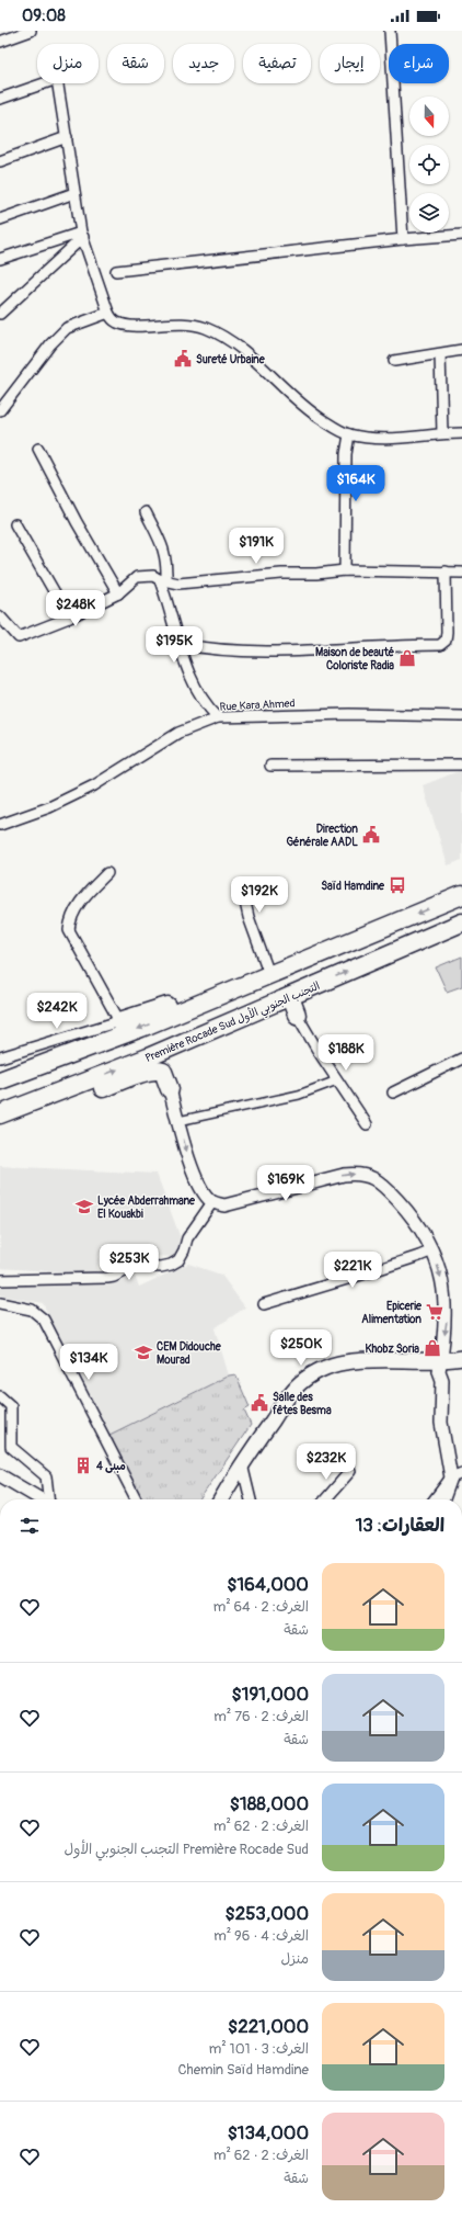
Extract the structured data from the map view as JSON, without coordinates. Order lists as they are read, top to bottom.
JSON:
{
  "streets": {
    "highway": ["Première Rocade Sud التجنب الجنوبي الأول"],
    "street": ["Rue Kara Ahmed"]
  },
  "places": {
    "public building": ["Sureté Urbaine", "Direction Générale AADL", "Salle des fêtes Besma"],
    "shop": ["Maison de beauté Coloriste Radia", "Khobz Soria"],
    "bus stop": ["Saïd Hamdine"],
    "school or university": ["Lycée Abderrahmane El Kouakbi", "CEM Didouche Mourad"],
    "supermarket": ["Epicerie Alimentation"],
    "building": ["مبنى 4"]
  },
  "north": "bottom",
  "page": {
    "status": "09:08",
    "chip": [
      "شراء",
      "إيجار",
      "تصفية",
      "جديد",
      "شقة",
      "منزل"
    ],
    "price": [
      "$164K",
      "$191K",
      "$248K",
      "$195K",
      "$192K",
      "$242K",
      "$188K",
      "$169K",
      "$253K",
      "$221K",
      "$250K",
      "$134K",
      "$232K"
    ],
    "heading": "العقارات: 13",
    "list": [
      {
        "name": "$164,000",
        "note": "الغرف: 2 · 64 m² · شقة"
      },
      {
        "name": "$191,000",
        "note": "الغرف: 2 · 76 m² · شقة"
      },
      {
        "name": "$188,000",
        "note": "الغرف: 2 · 62 m² · Première Rocade Sud التجنب الجنوبي الأول"
      },
      {
        "name": "$253,000",
        "note": "الغرف: 4 · 96 m² · منزل"
      },
      {
        "name": "$221,000",
        "note": "الغرف: 3 · 101 m² · Chemin Saïd Hamdine"
      },
      {
        "name": "$134,000",
        "note": "الغرف: 2 · 62 m² · شقة"
      }
    ]
  }
}
